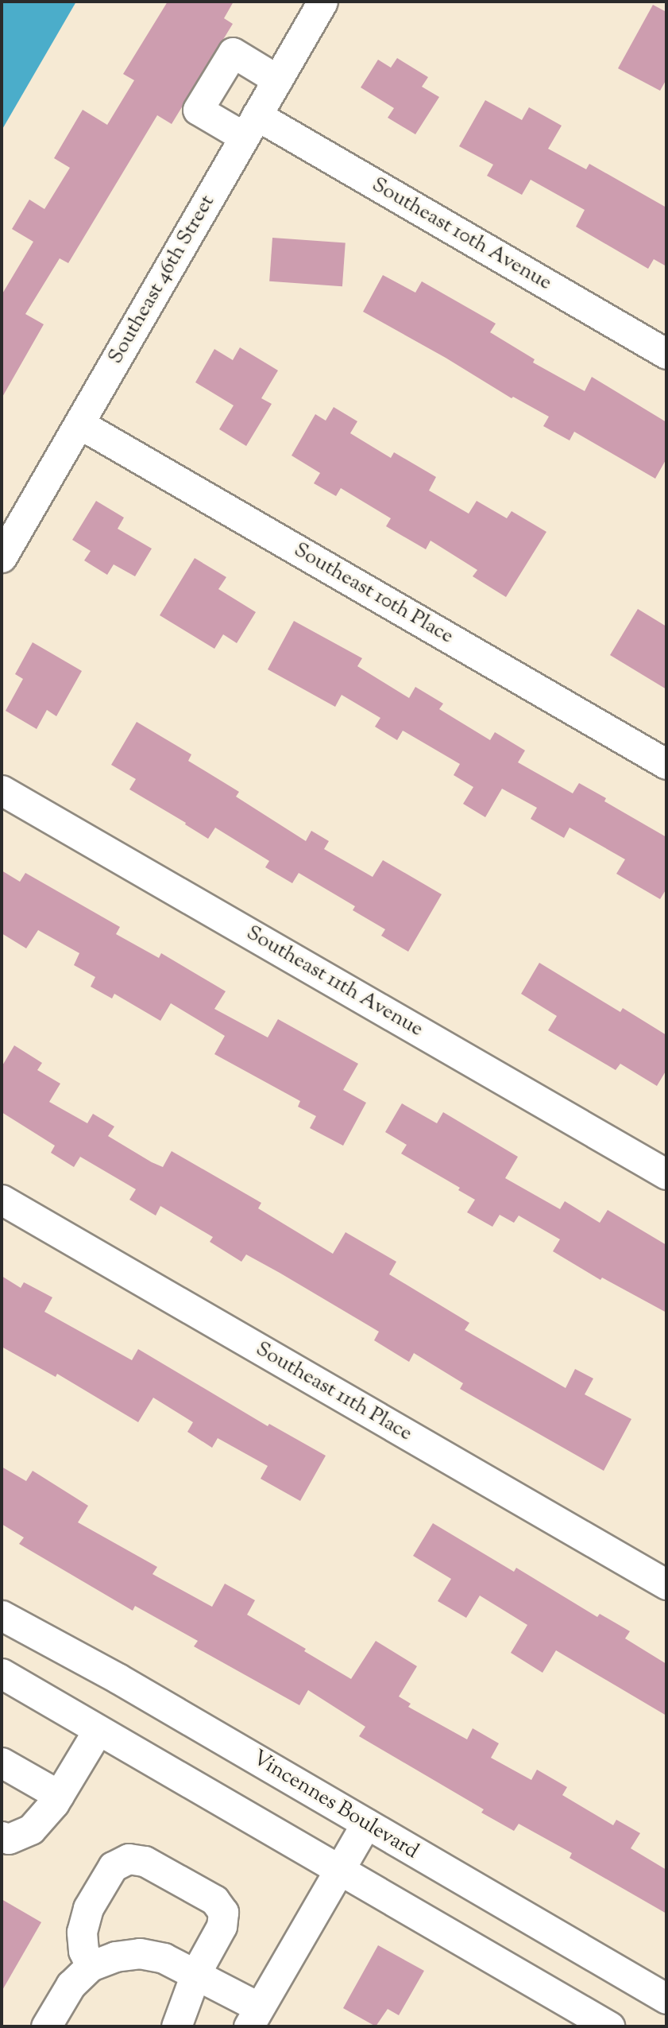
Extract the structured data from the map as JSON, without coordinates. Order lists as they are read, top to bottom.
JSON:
{
  "streets": {
    "street": [
      "Southeast 10th Avenue",
      "Southeast 46th Street",
      "Southeast 10th Place",
      "Southeast 11th Avenue",
      "Southeast 11th Place",
      "Vincennes Boulevard"
    ]
  },
  "crossings": [
    ["Southeast 10th Avenue", "Southeast 46th Street"],
    ["Southeast 46th Street", "Southeast 10th Place"]
  ]
}
